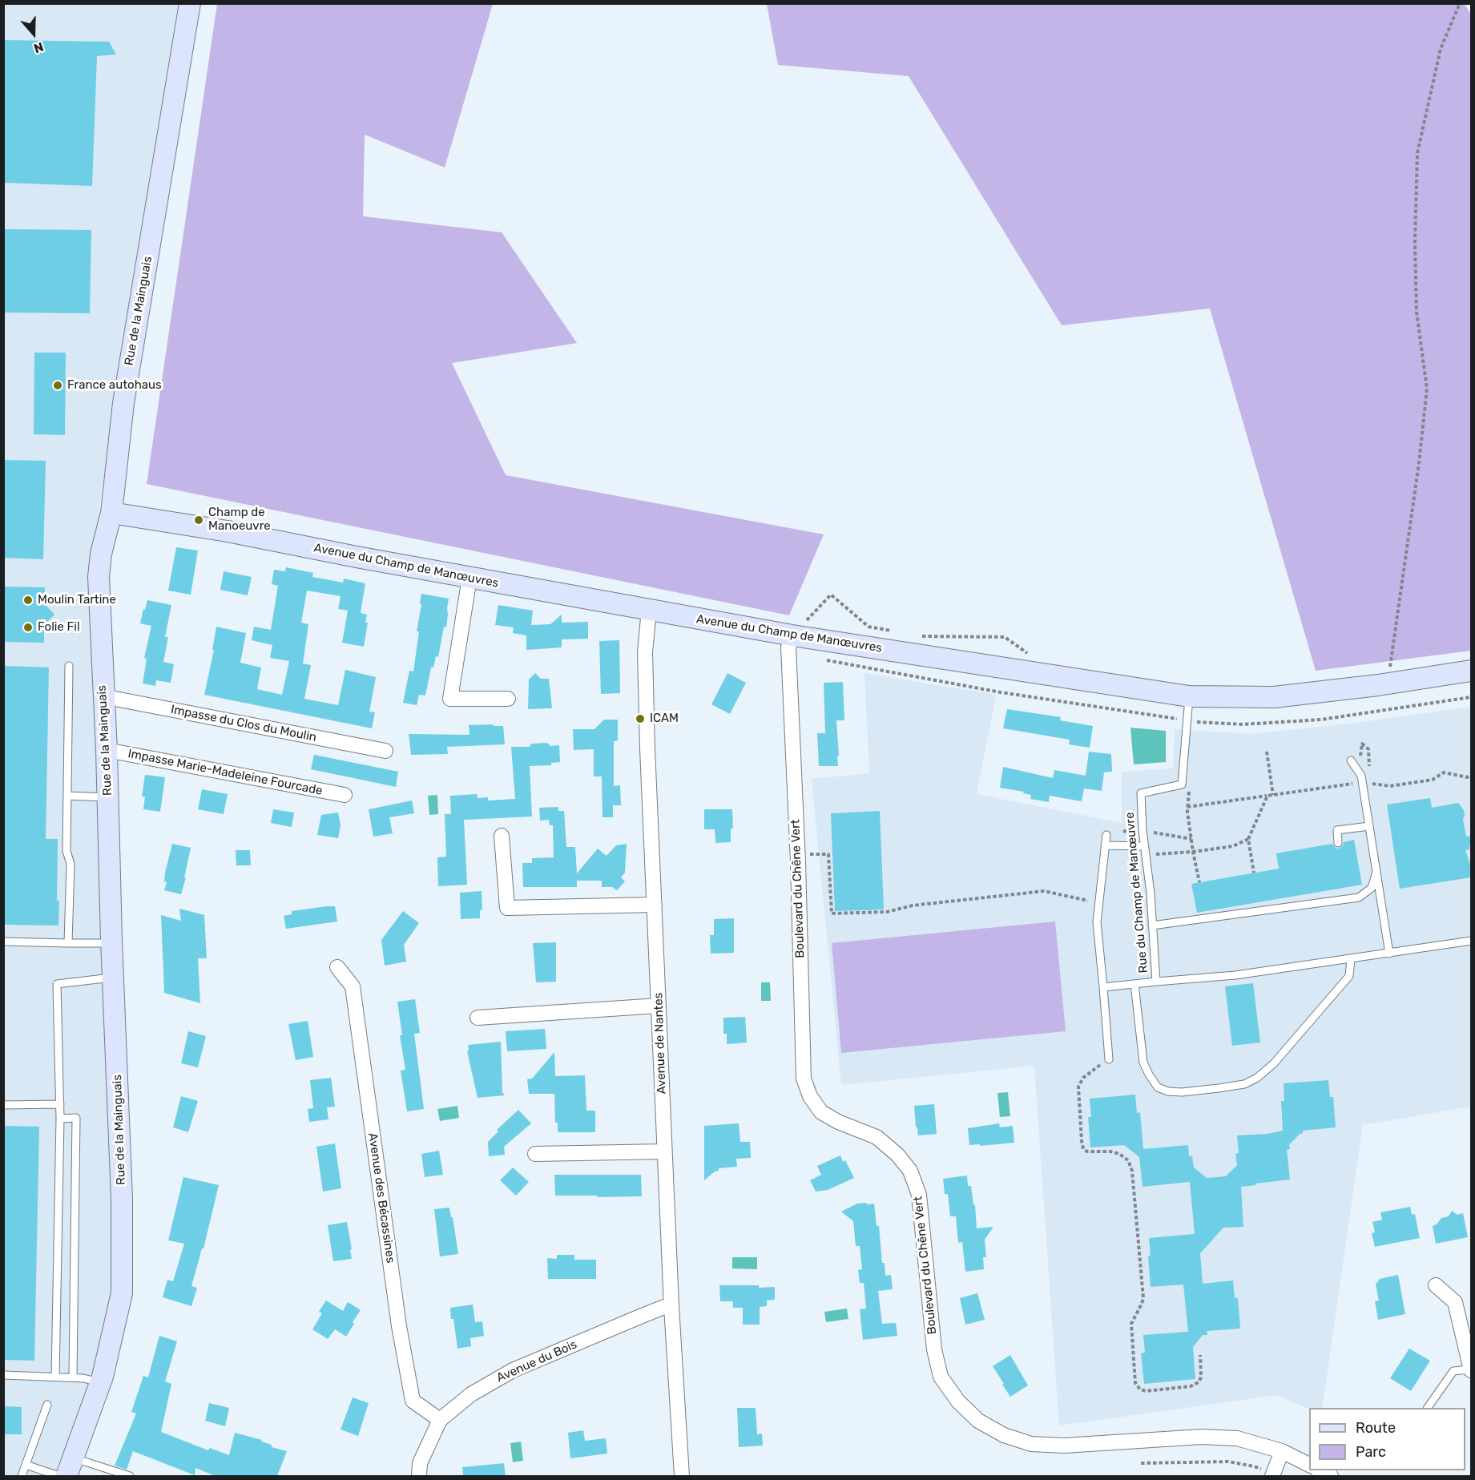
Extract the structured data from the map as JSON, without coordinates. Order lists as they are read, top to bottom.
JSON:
{
  "streets": {
    "street": [
      "Rue de la Mainguais",
      "Avenue du Champ de Manœuvres",
      "Impasse du Clos du Moulin",
      "Impasse Marie-Madeleine Fourcade",
      "Boulevard du Chêne Vert",
      "Avenue de Nantes",
      "Avenue des Bécassines",
      "Avenue du Bois"
    ],
    "lane": ["Rue du Champ de Manœuvre"]
  },
  "crossings": [
    ["Rue de la Mainguais", "Avenue du Champ de Manœuvres"],
    ["Rue de la Mainguais", "Impasse du Clos du Moulin"],
    ["Rue de la Mainguais", "Impasse Marie-Madeleine Fourcade"],
    ["Avenue du Champ de Manœuvres", "Boulevard du Chêne Vert"],
    ["Avenue du Champ de Manœuvres", "Rue du Champ de Manœuvre"],
    ["Avenue du Champ de Manœuvres", "Avenue de Nantes"],
    ["Avenue de Nantes", "Avenue du Bois"],
    ["Avenue des Bécassines", "Avenue du Bois"]
  ],
  "places": [
    "France autohaus",
    "Champ de Manoeuvre",
    "Moulin Tartine",
    "Folie Fil",
    "ICAM"
  ],
  "legend": ["Route", "Parc"],
  "north": "bottom"
}
